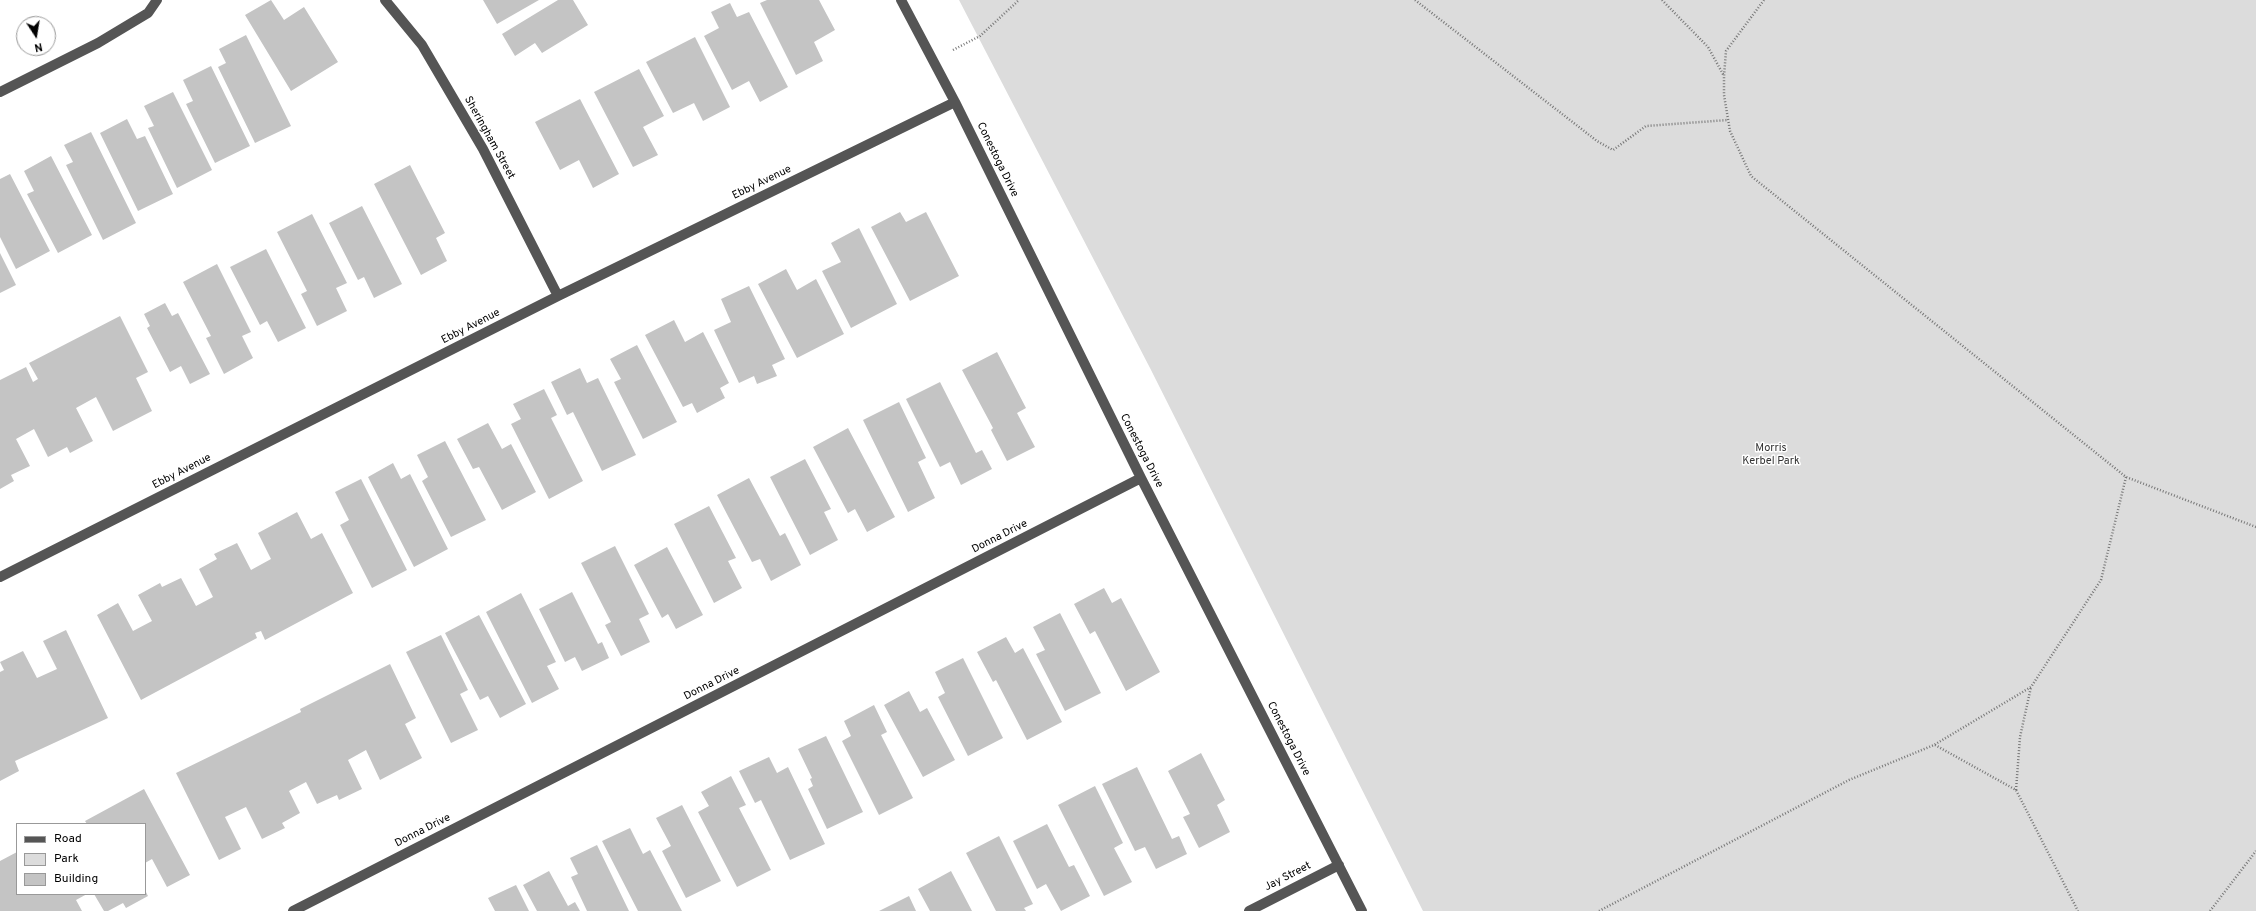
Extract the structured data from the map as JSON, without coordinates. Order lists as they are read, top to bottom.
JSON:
{
  "streets": {
    "street": [
      "Sheringham Street",
      "Conestoga Drive",
      "Ebby Avenue",
      "Donna Drive",
      "Jay Street"
    ]
  },
  "crossings": [
    ["Sheringham Street", "Ebby Avenue"],
    ["Conestoga Drive", "Ebby Avenue"],
    ["Conestoga Drive", "Donna Drive"],
    ["Conestoga Drive", "Jay Street"]
  ],
  "parks": ["Morris Kerbel Park"],
  "legend": ["Road", "Park", "Building"],
  "north": "bottom"
}
